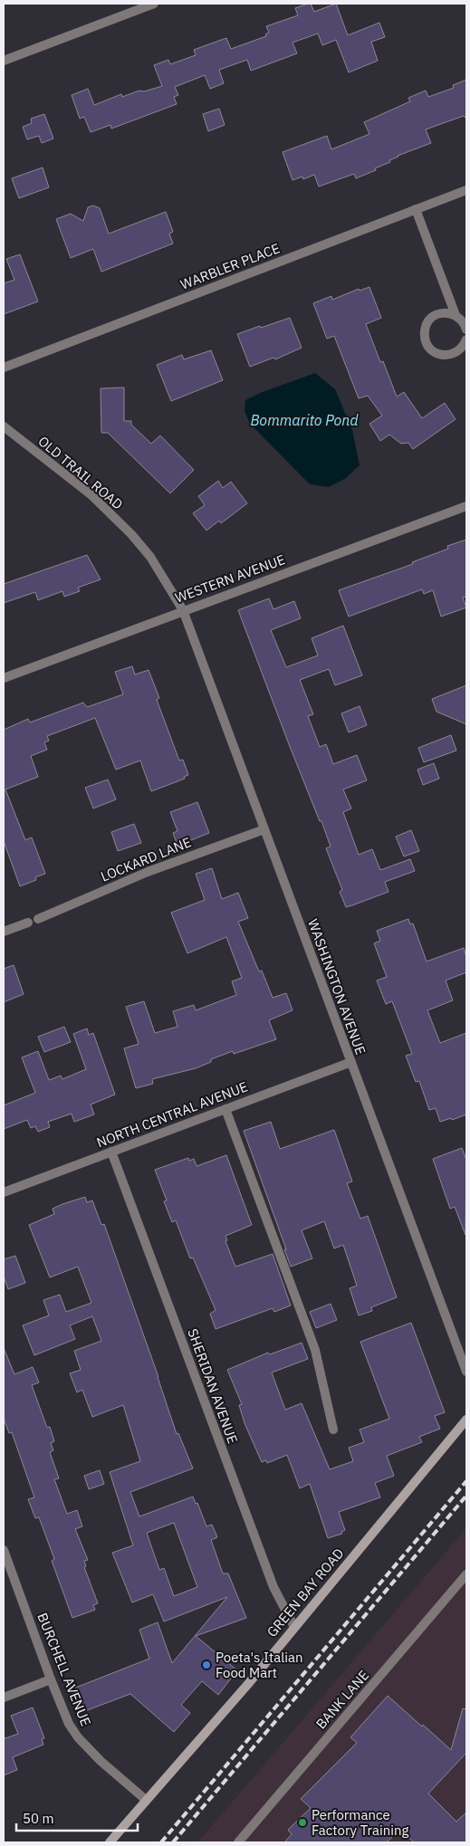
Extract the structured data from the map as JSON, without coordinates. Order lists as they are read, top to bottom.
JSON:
{
  "streets": {
    "street": [
      "WARBLER PLACE",
      "OLD TRAIL ROAD",
      "WESTERN AVENUE",
      "LOCKARD LANE",
      "WASHINGTON AVENUE",
      "NORTH CENTRAL AVENUE",
      "SHERIDAN AVENUE",
      "GREEN BAY ROAD",
      "BURCHELL AVENUE",
      "BANK LANE"
    ]
  },
  "crossings": [
    ["OLD TRAIL ROAD", "WESTERN AVENUE"],
    ["OLD TRAIL ROAD", "WASHINGTON AVENUE"],
    ["WESTERN AVENUE", "WASHINGTON AVENUE"],
    ["LOCKARD LANE", "WASHINGTON AVENUE"],
    ["WASHINGTON AVENUE", "NORTH CENTRAL AVENUE"],
    ["NORTH CENTRAL AVENUE", "SHERIDAN AVENUE"],
    ["SHERIDAN AVENUE", "GREEN BAY ROAD"],
    ["GREEN BAY ROAD", "BURCHELL AVENUE"]
  ],
  "water": ["Bommarito Pond"],
  "places": ["Poeta's Italian Food Mart", "Performance Factory Training"],
  "scale_bar": "50 m"
}
